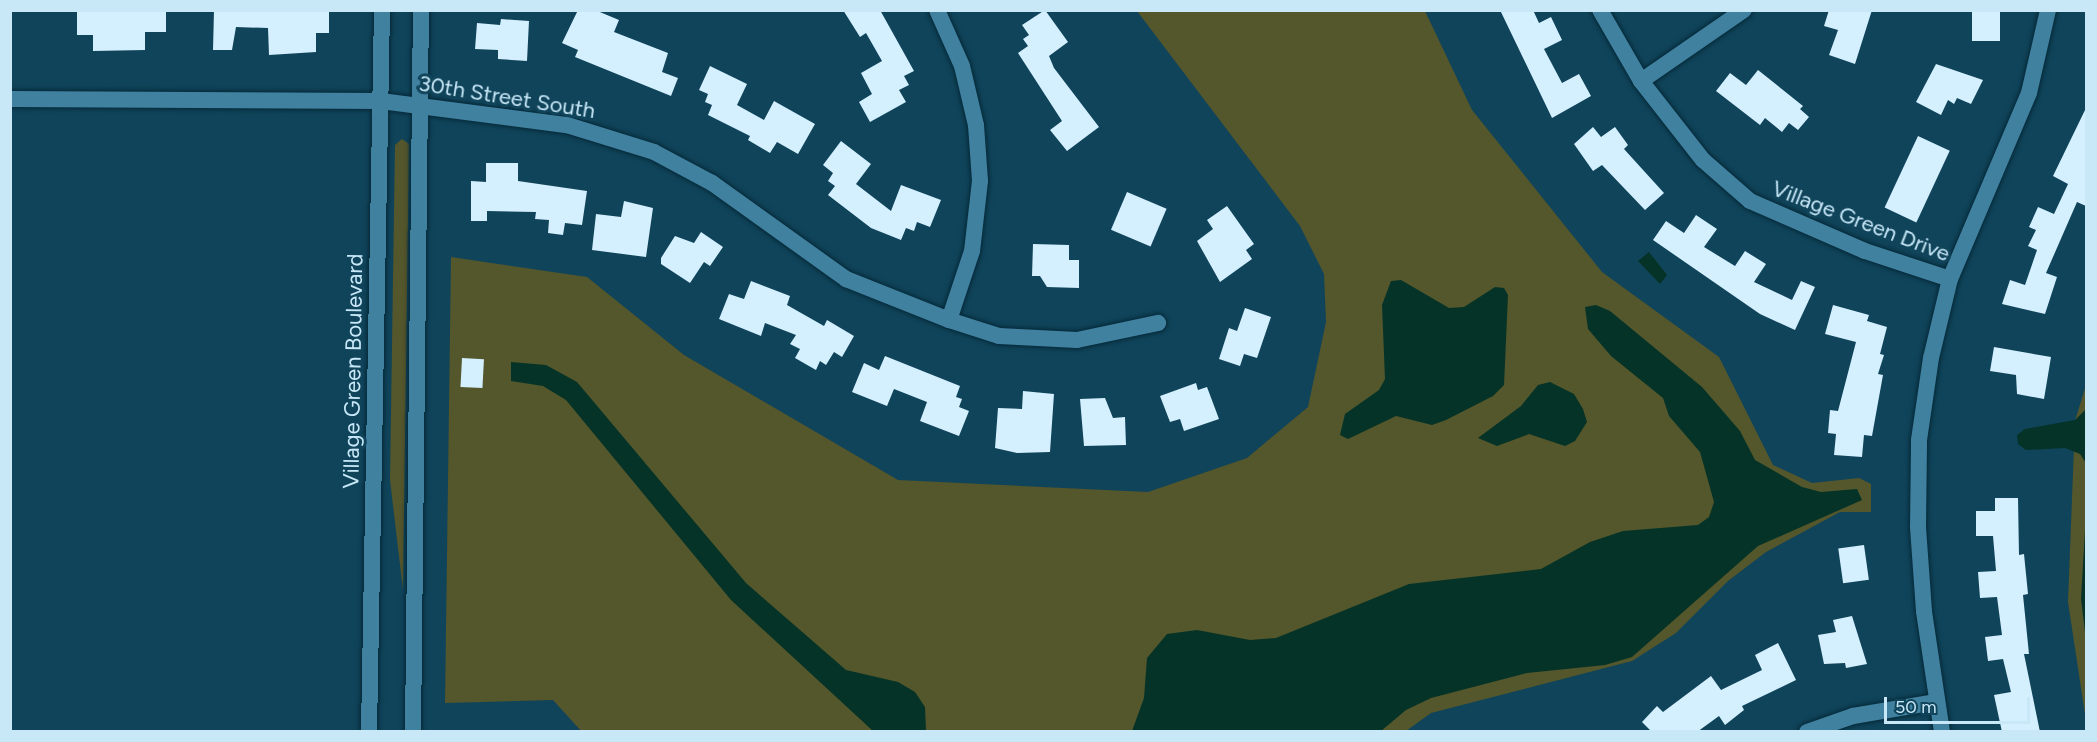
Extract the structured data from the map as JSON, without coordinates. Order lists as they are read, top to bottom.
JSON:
{
  "streets": {
    "street": ["30th Street South", "Village Green Drive", "Village Green Boulevard"]
  },
  "crossings": [
    ["30th Street South", "Village Green Boulevard"]
  ],
  "scale_bar": "50 m"
}
